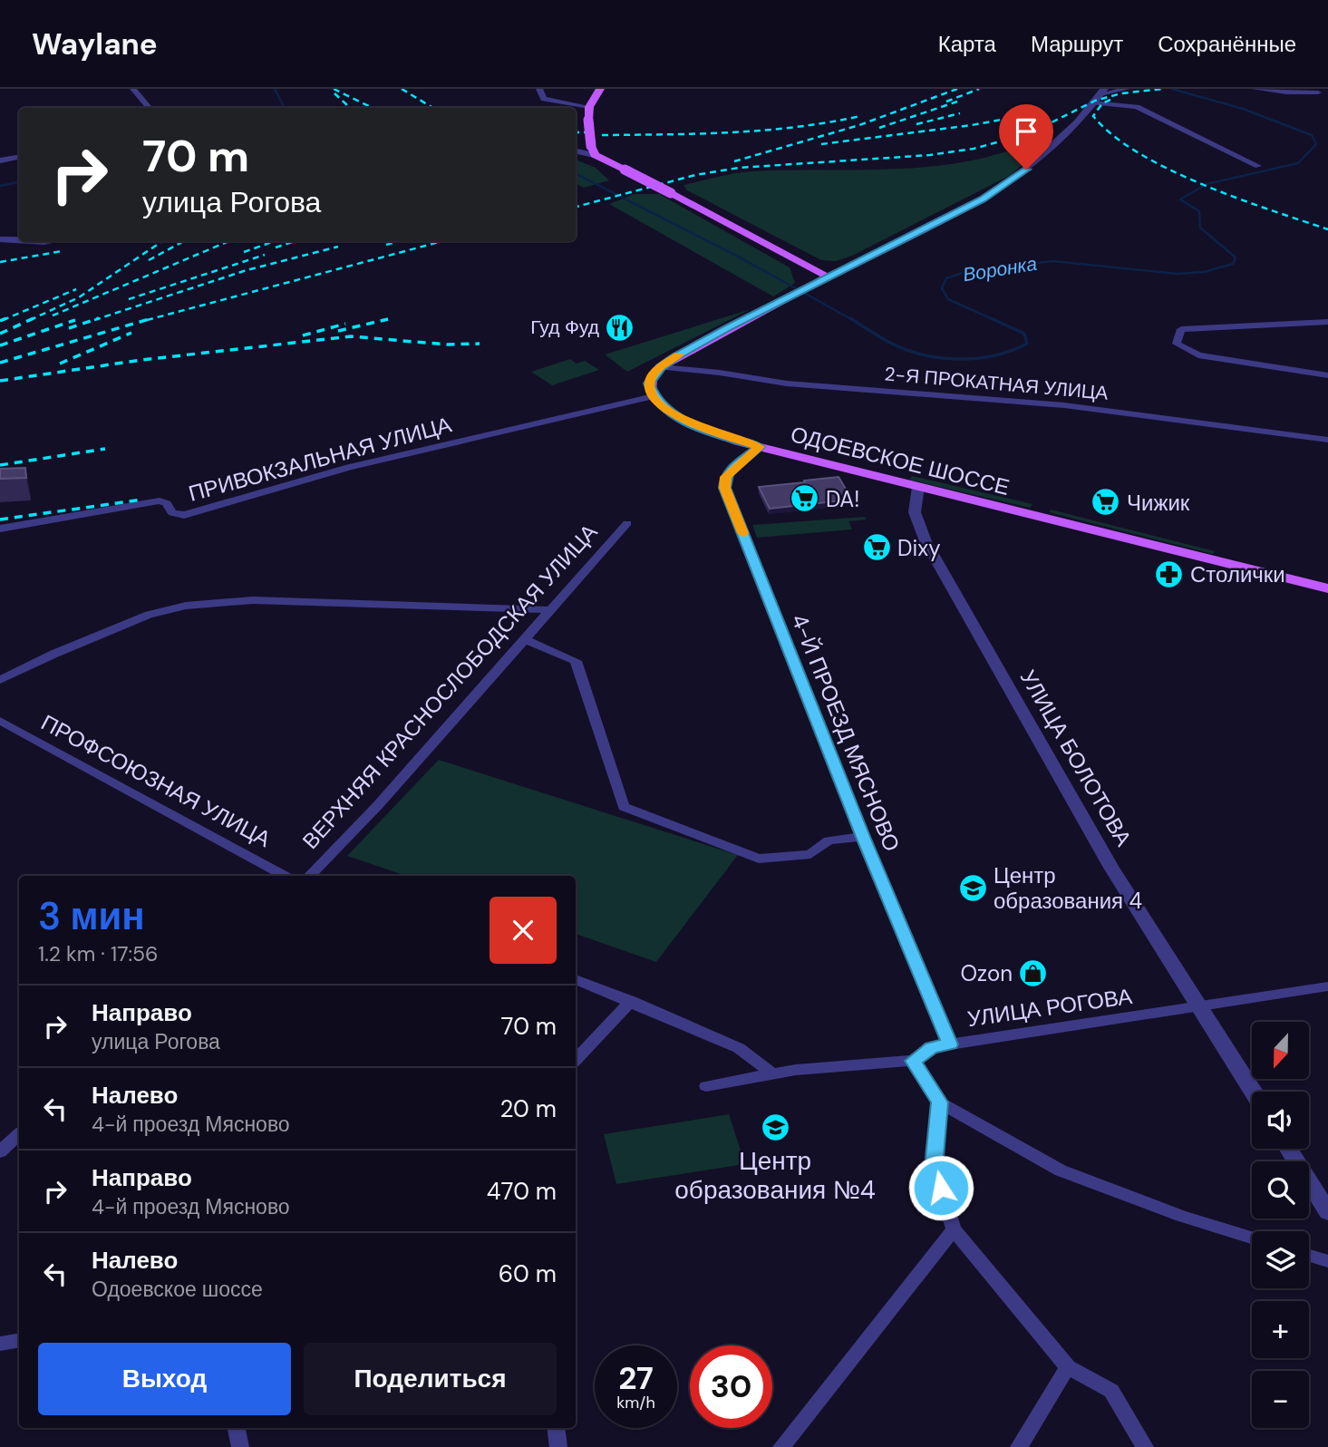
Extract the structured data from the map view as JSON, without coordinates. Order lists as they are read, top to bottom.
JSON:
{
  "streets": {
    "main road": ["ОДОЕВСКОЕ ШОССЕ"],
    "street": [
      "2-Я ПРОКАТНАЯ УЛИЦА",
      "ПРИВОКЗАЛЬНАЯ УЛИЦА",
      "ВЕРХНЯЯ КРАСНОСЛОБОДСКАЯ УЛИЦА",
      "4-Й ПРОЕЗД МЯСНОВО",
      "УЛИЦА БОЛОТОВА",
      "ПРОФСОЮЗНАЯ УЛИЦА",
      "УЛИЦА РОГОВА"
    ]
  },
  "crossings": [
    ["ПРИВОКЗАЛЬНАЯ УЛИЦА", "ОДОЕВСКОЕ ШОССЕ"],
    ["ОДОЕВСКОЕ ШОССЕ", "4-Й ПРОЕЗД МЯСНОВО"],
    ["ОДОЕВСКОЕ ШОССЕ", "УЛИЦА БОЛОТОВА"],
    ["4-Й ПРОЕЗД МЯСНОВО", "УЛИЦА РОГОВА"],
    ["УЛИЦА БОЛОТОВА", "УЛИЦА РОГОВА"]
  ],
  "water": ["Воронка"],
  "places": {
    "restaurant": ["Гуд Фуд"],
    "supermarket": ["DA!", "Чижик", "Dixy"],
    "pharmacy": ["Столички"],
    "school or university": ["Центр образования 4", "Центр образования №4"],
    "shop": ["Ozon"]
  },
  "north": "bottom",
  "page": {
    "header": "Waylane",
    "nav": ["Карта", "Маршрут", "Сохранённые"],
    "turn": ["70 m", "улица Рогова"],
    "heading": ["3 мин", "1.2 km · 17:56"],
    "list": [
      {
        "name": "Направо",
        "note": "улица Рогова",
        "value": "70 m"
      },
      {
        "name": "Налево",
        "note": "4-й проезд Мясново",
        "value": "20 m"
      },
      {
        "name": "Направо",
        "note": "4-й проезд Мясново",
        "value": "470 m"
      },
      {
        "name": "Налево",
        "note": "Одоевское шоссе",
        "value": "60 m"
      }
    ],
    "map_buttons": ["+", "−"],
    "buttons": ["Выход", "Поделиться"],
    "speed": "27 km/h",
    "limit": "30"
  }
}
